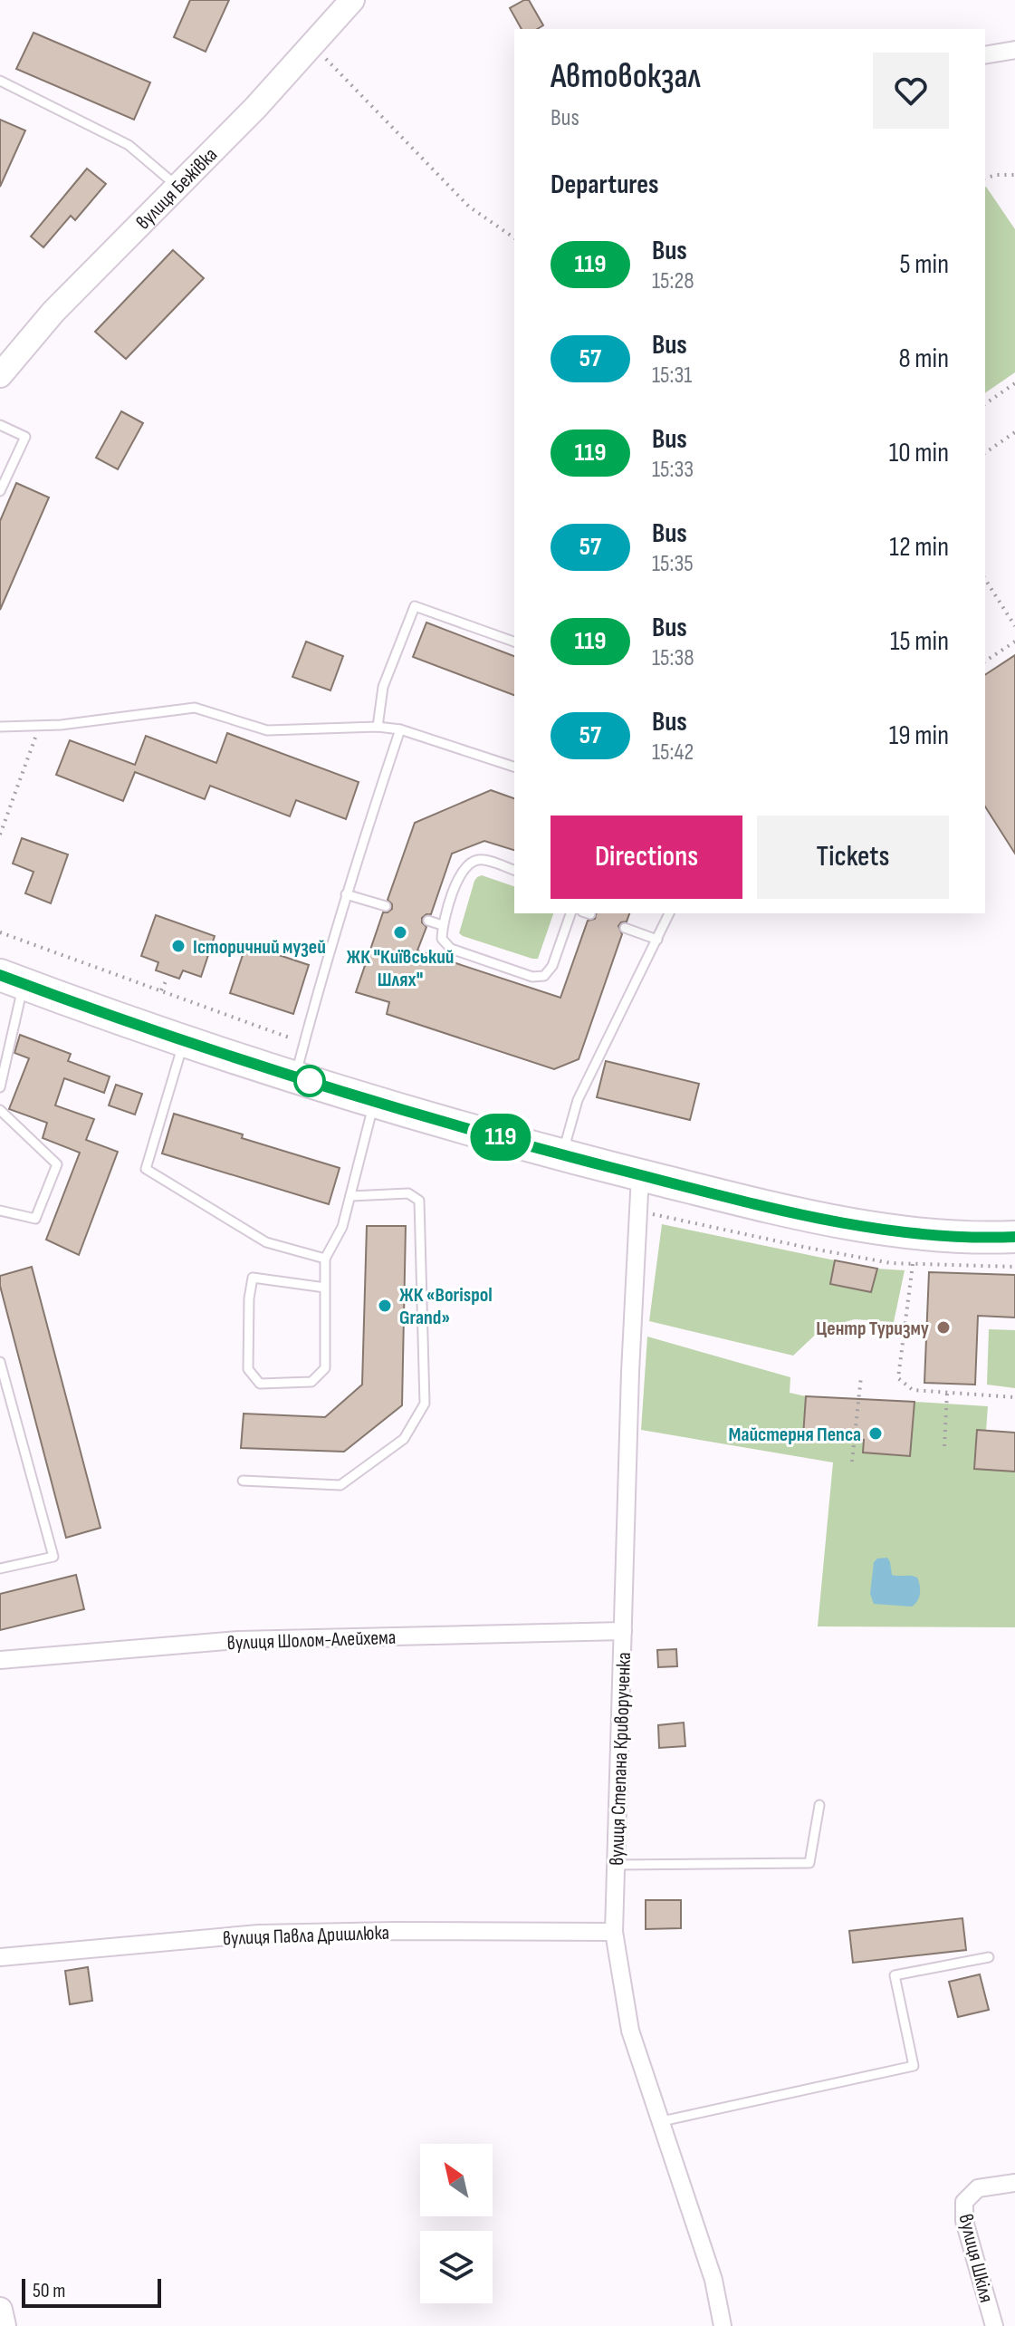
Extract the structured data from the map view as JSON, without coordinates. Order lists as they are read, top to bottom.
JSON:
{
  "streets": {
    "main road": ["вулиця Бежівка"],
    "street": [
      "вулиця Шолом-Алейхема",
      "вулиця Степана Криворученка",
      "вулиця Павла Дришлюка",
      "вулиця Шкіля"
    ]
  },
  "crossings": [
    ["вулиця Шолом-Алейхема", "вулиця Степана Криворученка"],
    ["вулиця Степана Криворученка", "вулиця Павла Дришлюка"]
  ],
  "places": [
    "ЖК \"Київський Шлях\"",
    "Історичний музей",
    "ЖК «Borispol Grand»",
    "Центр Туризму",
    "Майстерня Пепса"
  ],
  "lines": ["bus line 119"],
  "scale_bar": "50 m",
  "north": "top left",
  "page": {
    "on_map": "119",
    "heading": [
      ["Автовокзал", "Bus"],
      "Departures"
    ],
    "list": [
      {
        "mark": "119",
        "name": "Bus",
        "note": "15:28",
        "value": "5 min"
      },
      {
        "mark": "57",
        "name": "Bus",
        "note": "15:31",
        "value": "8 min"
      },
      {
        "mark": "119",
        "name": "Bus",
        "note": "15:33",
        "value": "10 min"
      },
      {
        "mark": "57",
        "name": "Bus",
        "note": "15:35",
        "value": "12 min"
      },
      {
        "mark": "119",
        "name": "Bus",
        "note": "15:38",
        "value": "15 min"
      },
      {
        "mark": "57",
        "name": "Bus",
        "note": "15:42",
        "value": "19 min"
      }
    ],
    "buttons": ["Directions", "Tickets"],
    "scale": "50 m"
  }
}
